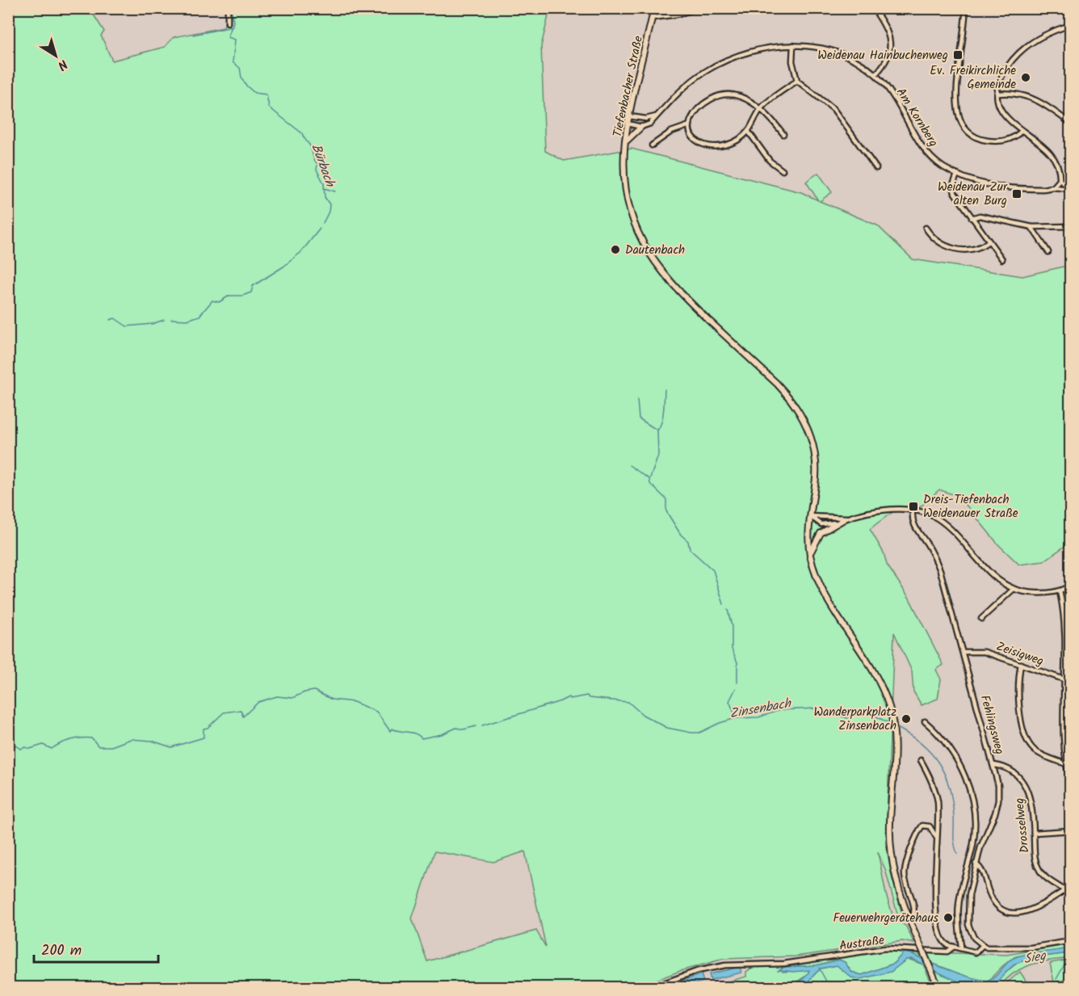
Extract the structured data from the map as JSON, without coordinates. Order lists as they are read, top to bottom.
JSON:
{
  "streets": {
    "street": [
      "Tiefenbacher Straße",
      "Am Kornberg",
      "Zeisigweg",
      "Fehlingsweg",
      "Drosselweg",
      "Austraße"
    ]
  },
  "crossings": [
    ["Zeisigweg", "Fehlingsweg"],
    ["Fehlingsweg", "Drosselweg"],
    ["Fehlingsweg", "Austraße"]
  ],
  "water": ["Bürbach", "Zinsenbach", "Sieg"],
  "places": {
    "transit": ["Weidenau Hainbuchenweg", "Weidenau Zur alten Burg", "Dreis-Tiefenbach Weidenauer Straße"],
    "other": [
      "Ev. Freikirchliche Gemeinde",
      "Dautenbach",
      "Wanderparkplatz Zinsenbach",
      "Feuerwehrgerätehaus"
    ]
  },
  "scale_bar": "200 m",
  "north": "bottom right"
}
